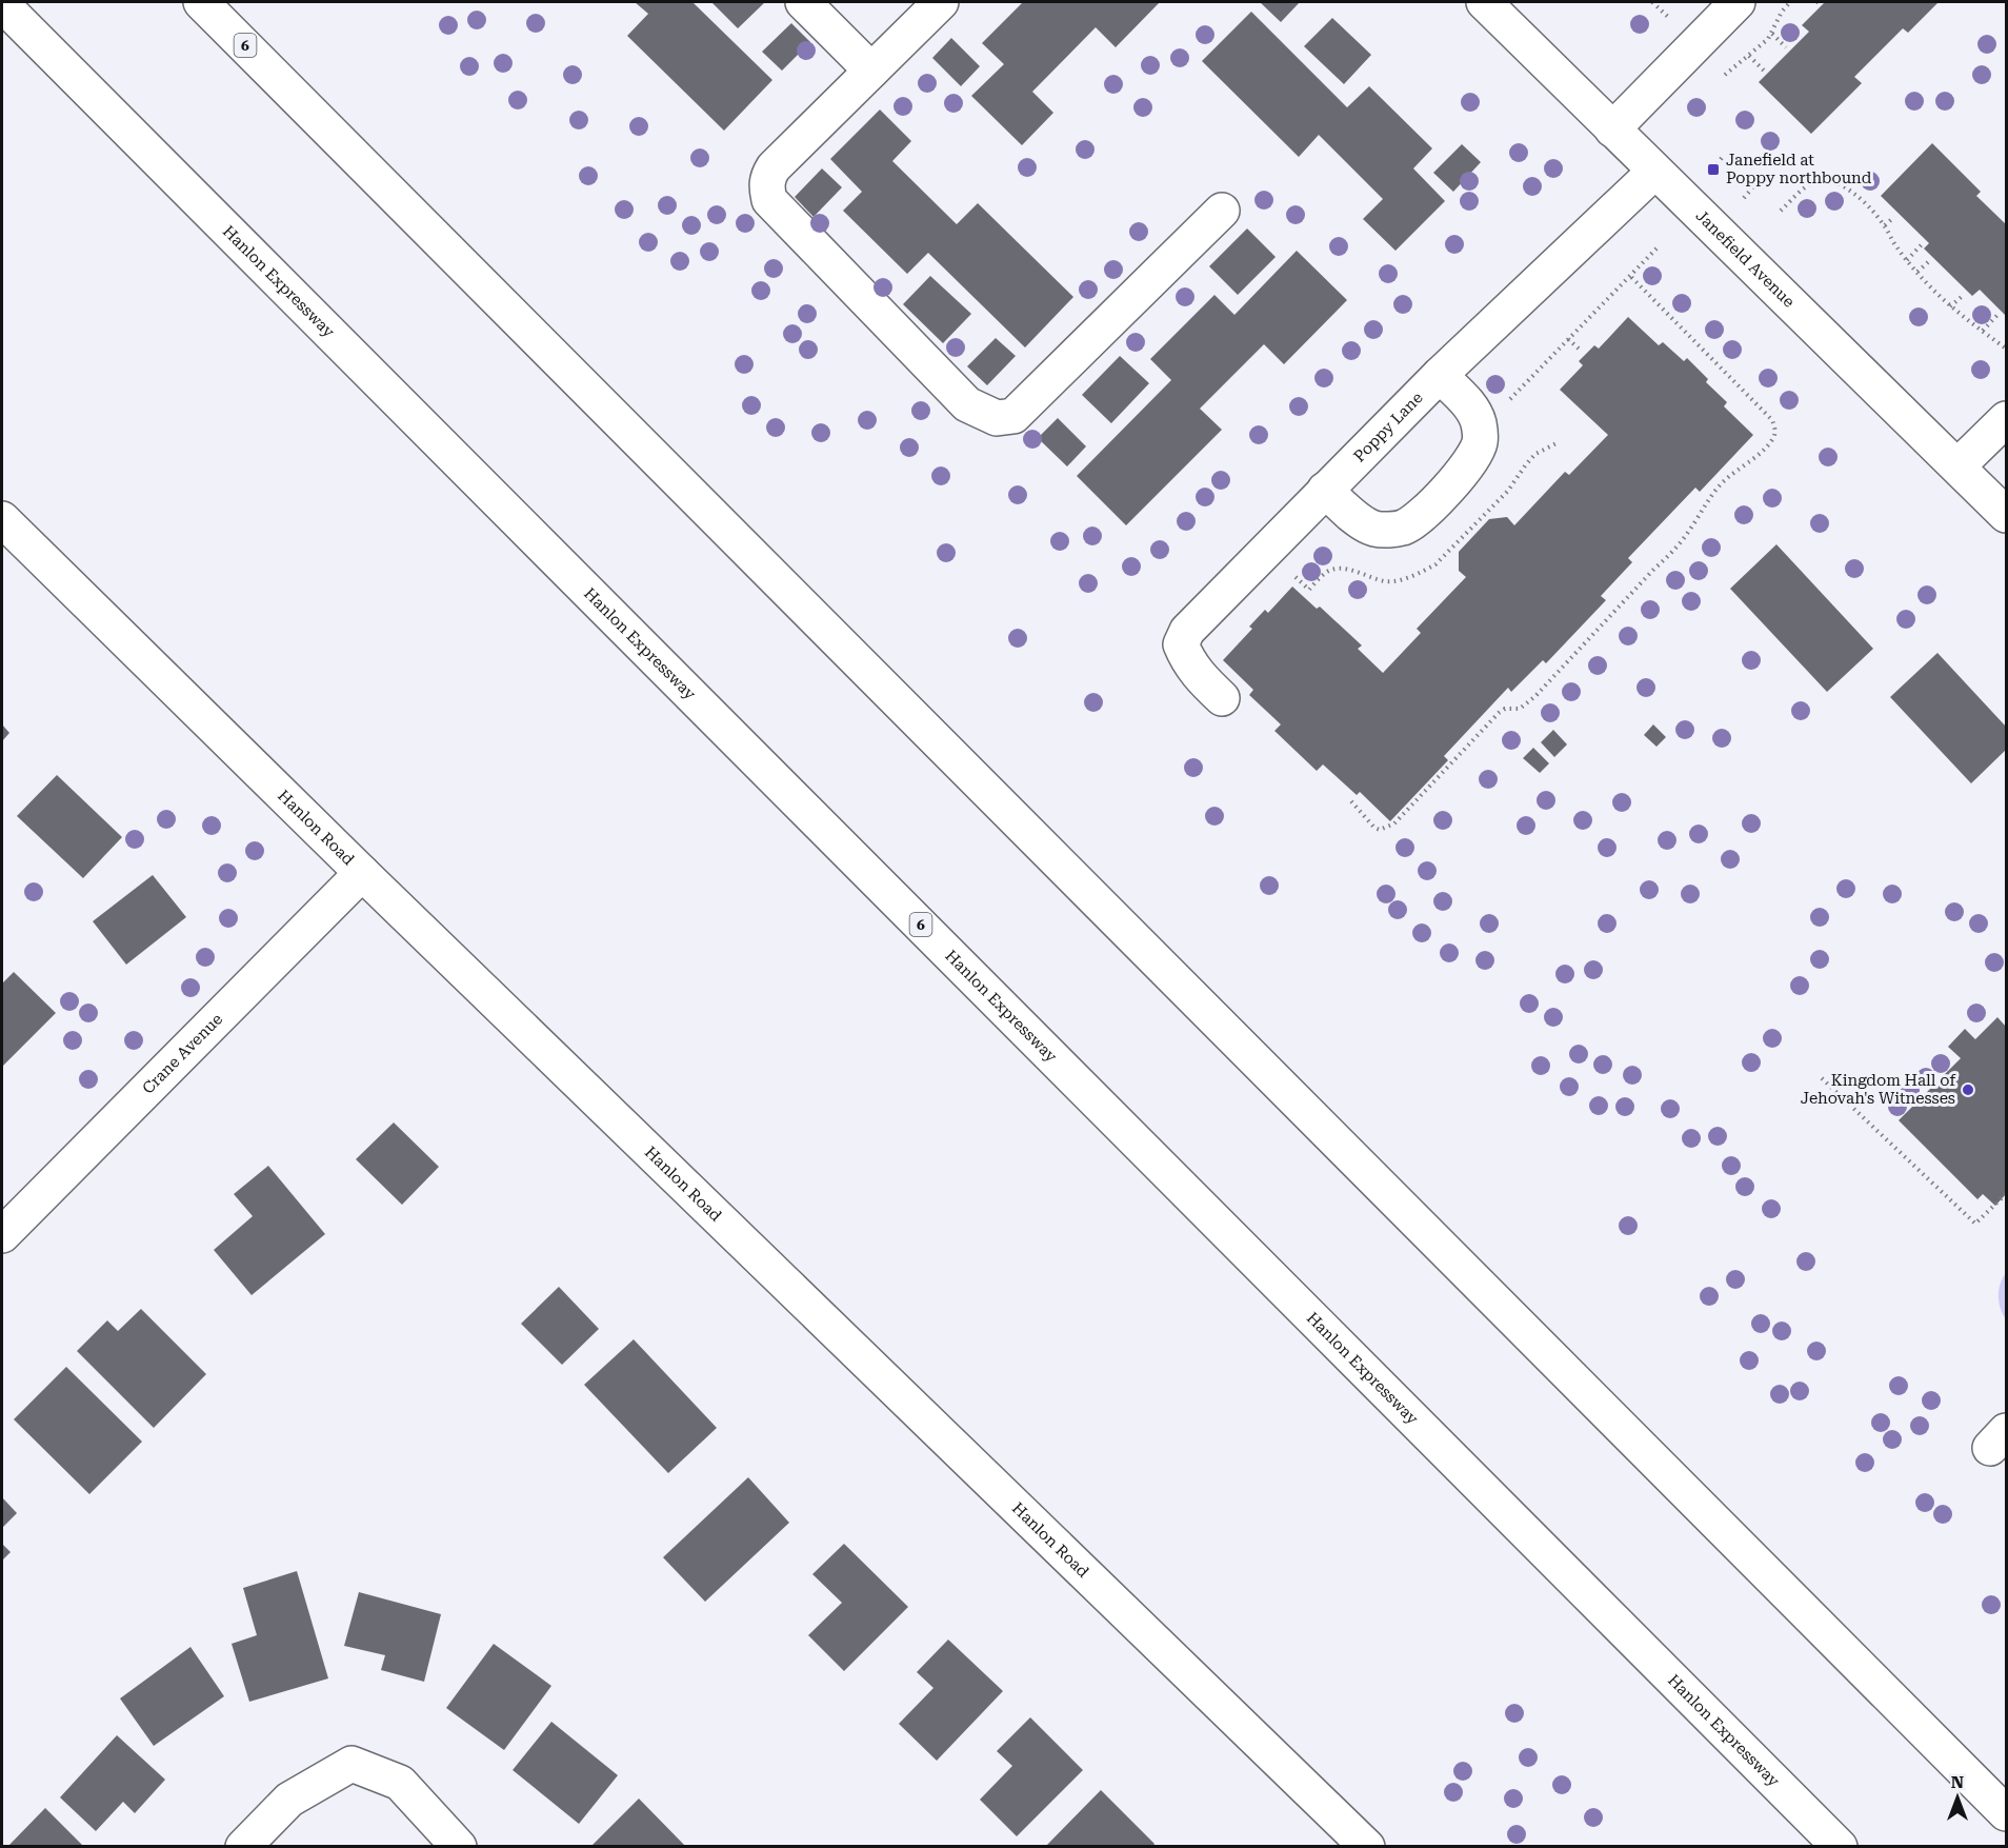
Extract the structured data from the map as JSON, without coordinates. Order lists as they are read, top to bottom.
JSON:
{
  "streets": {
    "main road": [
      "6",
      "Janefield Avenue",
      "Hanlon Expressway",
      "Poppy Lane",
      "Hanlon Road",
      "Crane Avenue"
    ]
  },
  "crossings": [
    ["Janefield Avenue", "Poppy Lane"],
    ["Hanlon Road", "Crane Avenue"]
  ],
  "places": {
    "transit": ["Janefield at Poppy northbound"],
    "other": ["Kingdom Hall of Jehovah's Witnesses"]
  },
  "north": "top"
}
